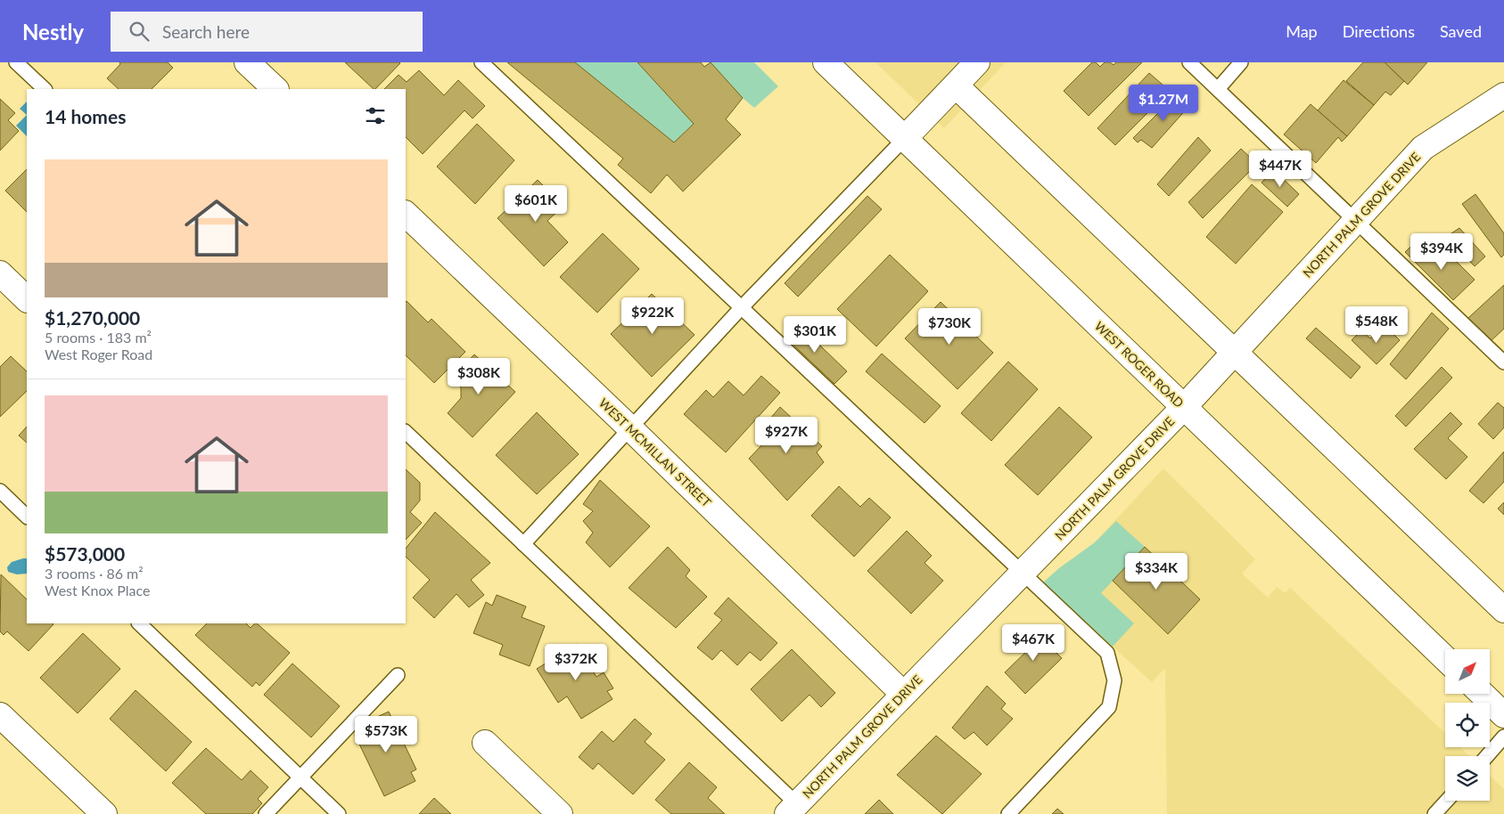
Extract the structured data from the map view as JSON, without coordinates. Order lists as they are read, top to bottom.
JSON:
{
  "streets": {
    "street": ["NORTH PALM GROVE DRIVE", "WEST ROGER ROAD", "WEST MCMILLAN STREET"]
  },
  "crossings": [
    ["NORTH PALM GROVE DRIVE", "WEST ROGER ROAD"],
    ["NORTH PALM GROVE DRIVE", "WEST MCMILLAN STREET"]
  ],
  "north": "top right",
  "page": {
    "header": "Nestly",
    "search": "Search here",
    "nav": ["Map", "Directions", "Saved"],
    "price": [
      "$1.27M",
      "$447K",
      "$601K",
      "$394K",
      "$922K",
      "$548K",
      "$730K",
      "$301K",
      "$308K",
      "$927K",
      "$334K",
      "$467K",
      "$372K",
      "$573K"
    ],
    "heading": "14 homes",
    "list": [
      {
        "name": "$1,270,000",
        "note": "5 rooms · 183 m² · West Roger Road"
      },
      {
        "name": "$573,000",
        "note": "3 rooms · 86 m² · West Knox Place"
      }
    ]
  }
}
